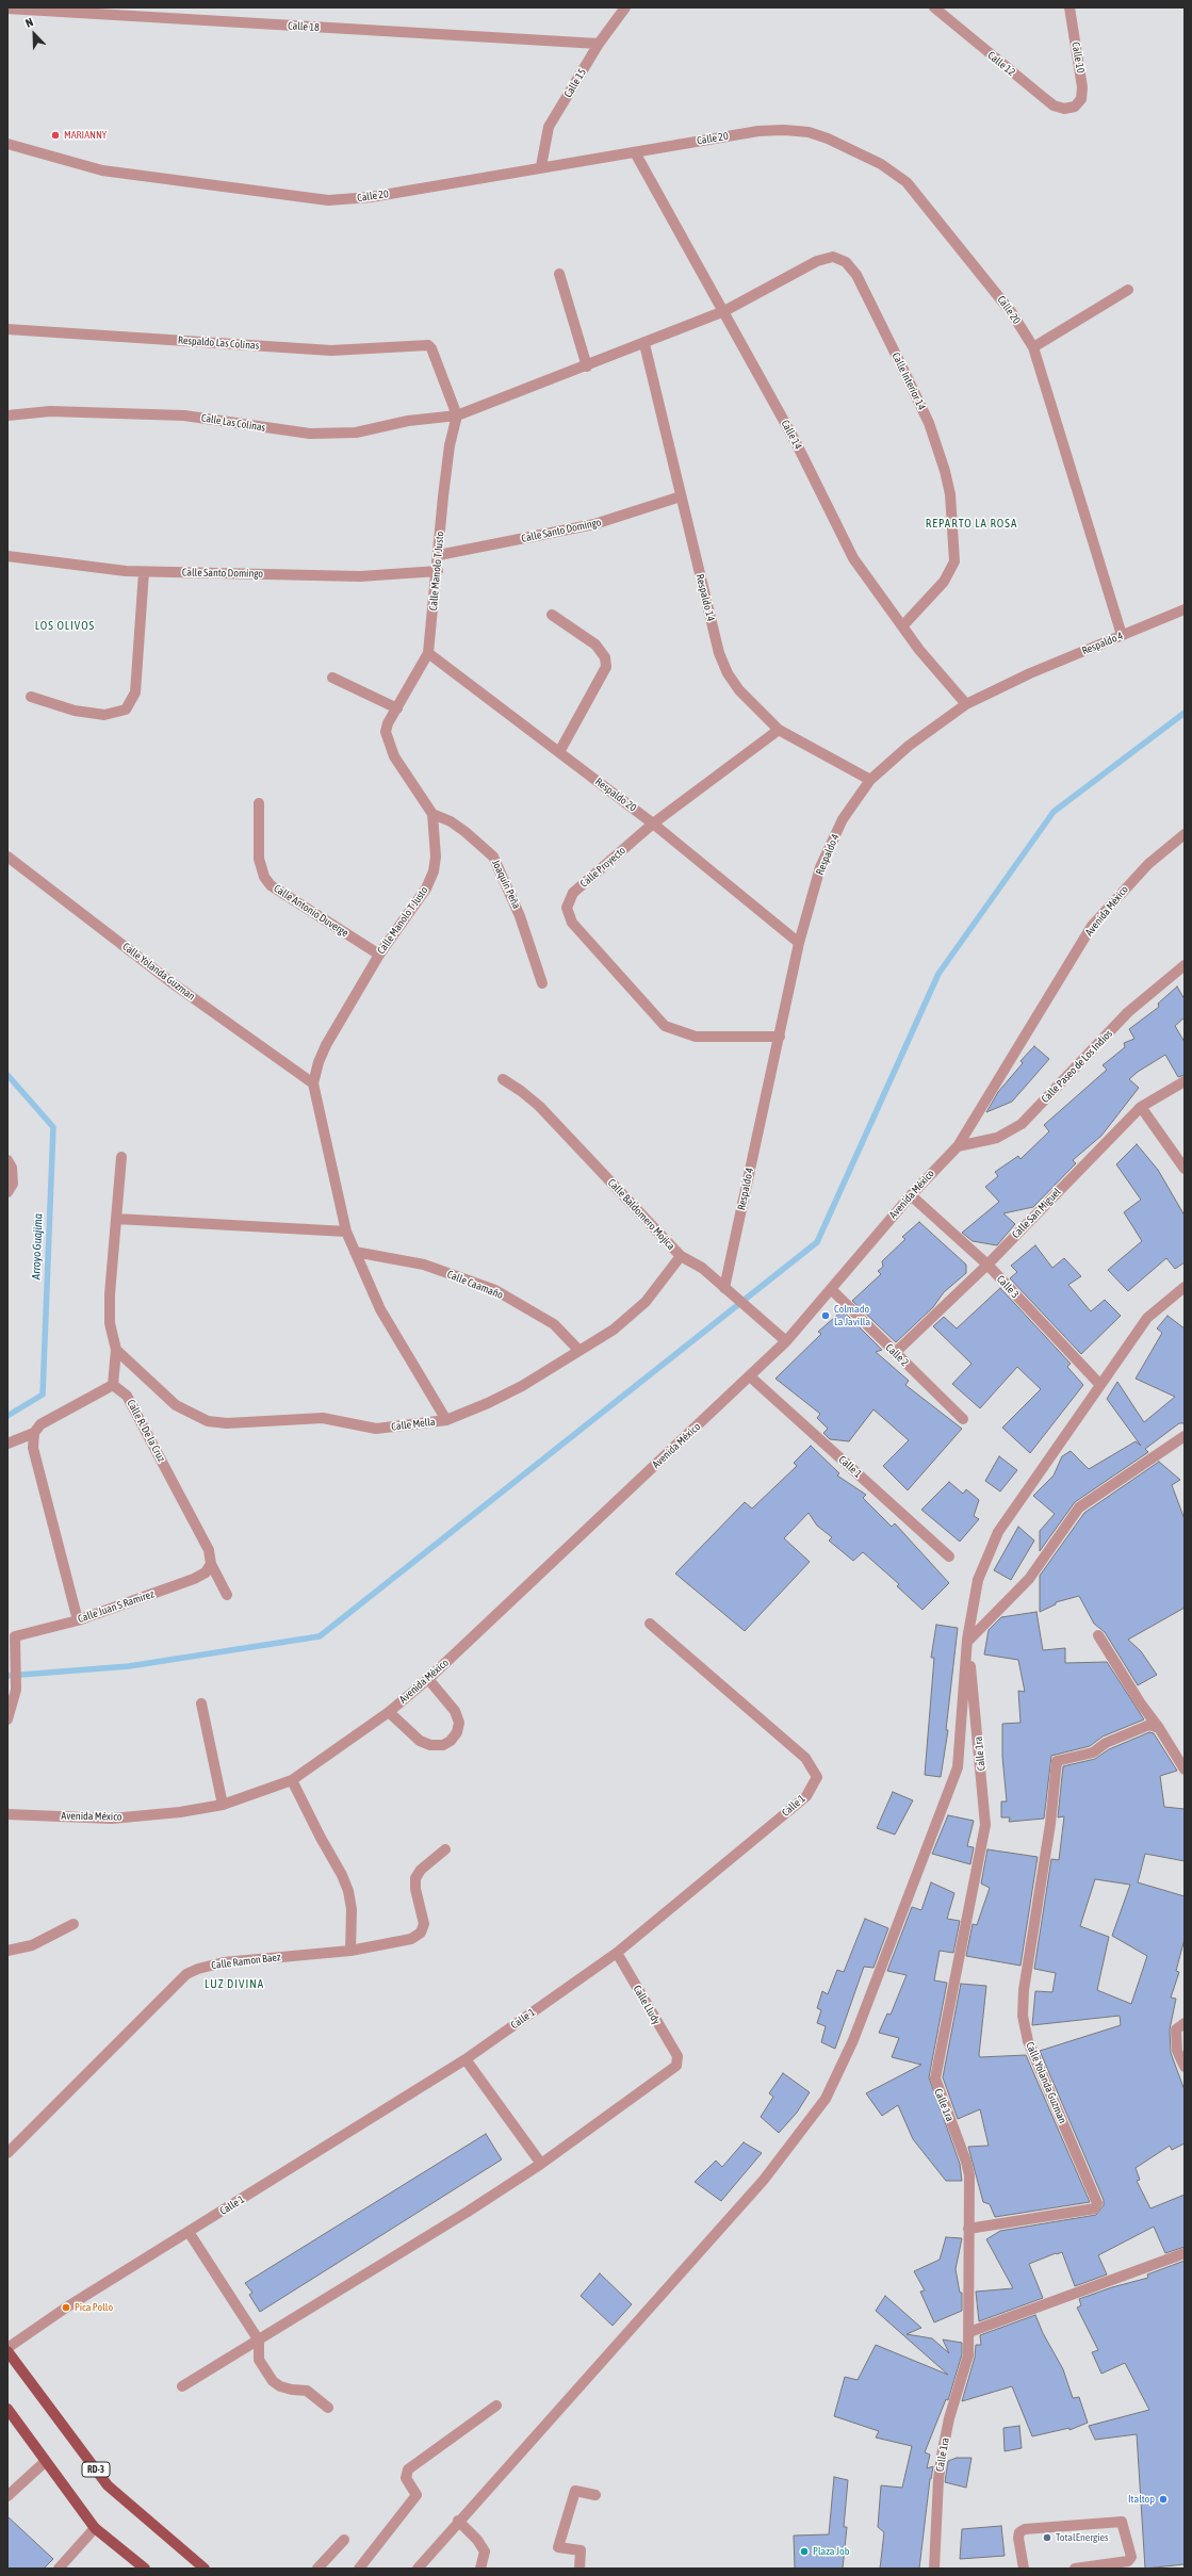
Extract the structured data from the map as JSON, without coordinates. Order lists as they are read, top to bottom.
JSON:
{
  "streets": {
    "main road": ["RD-3"],
    "street": [
      "Calle 18",
      "Calle 10",
      "Calle 12",
      "Calle 15",
      "Calle 20",
      "Respaldo Las Colinas",
      "Calle Interior 14",
      "Calle Las Colinas",
      "Calle 14",
      "Calle Santo Domingo",
      "Calle Manolo T Justo",
      "Respaldo 14",
      "Respaldo 4",
      "Respaldo 20",
      "Calle Proyecto",
      "Joaquín Peña",
      "Calle Antonio Duverge",
      "Avenida México",
      "Calle Yolanda Guzman",
      "Calle Paseo de Los Indios",
      "Calle San Miguel",
      "Calle Baldomero Mojica",
      "Calle Caamaño",
      "Calle 3",
      "Calle 2",
      "Calle Mella",
      "Calle R. De la Cruz",
      "Calle 1",
      "Calle Juan S Ramirez",
      "Calle 1ra",
      "Calle Ramon Baez",
      "Calle Lludy"
    ]
  },
  "crossings": [
    ["Calle 18", "Calle 15"],
    ["Calle 10", "Calle 12"],
    ["Calle 15", "Calle 20"],
    ["Calle 20", "Calle 14"],
    ["Calle 20", "Respaldo 4"],
    ["Respaldo Las Colinas", "Calle Las Colinas"],
    ["Respaldo Las Colinas", "Calle Manolo T Justo"],
    ["Calle Interior 14", "Calle Las Colinas"],
    ["Calle Interior 14", "Calle 14"],
    ["Calle Interior 14", "Respaldo 14"],
    ["Calle Las Colinas", "Calle Manolo T Justo"],
    ["Calle 14", "Respaldo 4"],
    ["Calle Santo Domingo", "Calle Manolo T Justo"],
    ["Calle Santo Domingo", "Respaldo 14"],
    ["Calle Manolo T Justo", "Respaldo 20"],
    ["Calle Manolo T Justo", "Joaquín Peña"],
    ["Calle Manolo T Justo", "Calle Antonio Duverge"],
    ["Calle Manolo T Justo", "Calle Yolanda Guzman"],
    ["Calle Manolo T Justo", "Calle Caamaño"],
    ["Calle Manolo T Justo", "Calle Mella"],
    ["Respaldo 14", "Respaldo 4"],
    ["Respaldo 14", "Calle Proyecto"],
    ["Respaldo 4", "Respaldo 20"],
    ["Respaldo 4", "Calle Proyecto"],
    ["Respaldo 4", "Calle Baldomero Mojica"],
    ["Respaldo 20", "Calle Proyecto"],
    ["Avenida México", "Calle Paseo de Los Indios"],
    ["Avenida México", "Calle Baldomero Mojica"],
    ["Avenida México", "Calle 3"],
    ["Avenida México", "Calle 2"],
    ["Avenida México", "Calle 1"],
    ["Calle Yolanda Guzman", "Calle 1ra"],
    ["Calle San Miguel", "Calle 3"],
    ["Calle San Miguel", "Calle 2"],
    ["Calle Baldomero Mojica", "Calle Mella"],
    ["Calle Caamaño", "Calle Mella"],
    ["Calle R. De la Cruz", "Calle Juan S Ramirez"],
    ["Calle 1", "Calle Lludy"]
  ],
  "districts": ["REPARTO LA ROSA", "LOS OLIVOS", "LUZ DIVINA"],
  "water": ["Arroyo Guajima"],
  "places": [
    "MARIANNY",
    "Colmado La Javilla",
    "Pica Pollo",
    "Italtop",
    "TotalEnergies",
    "Plaza Job"
  ],
  "north": "top left"
}
